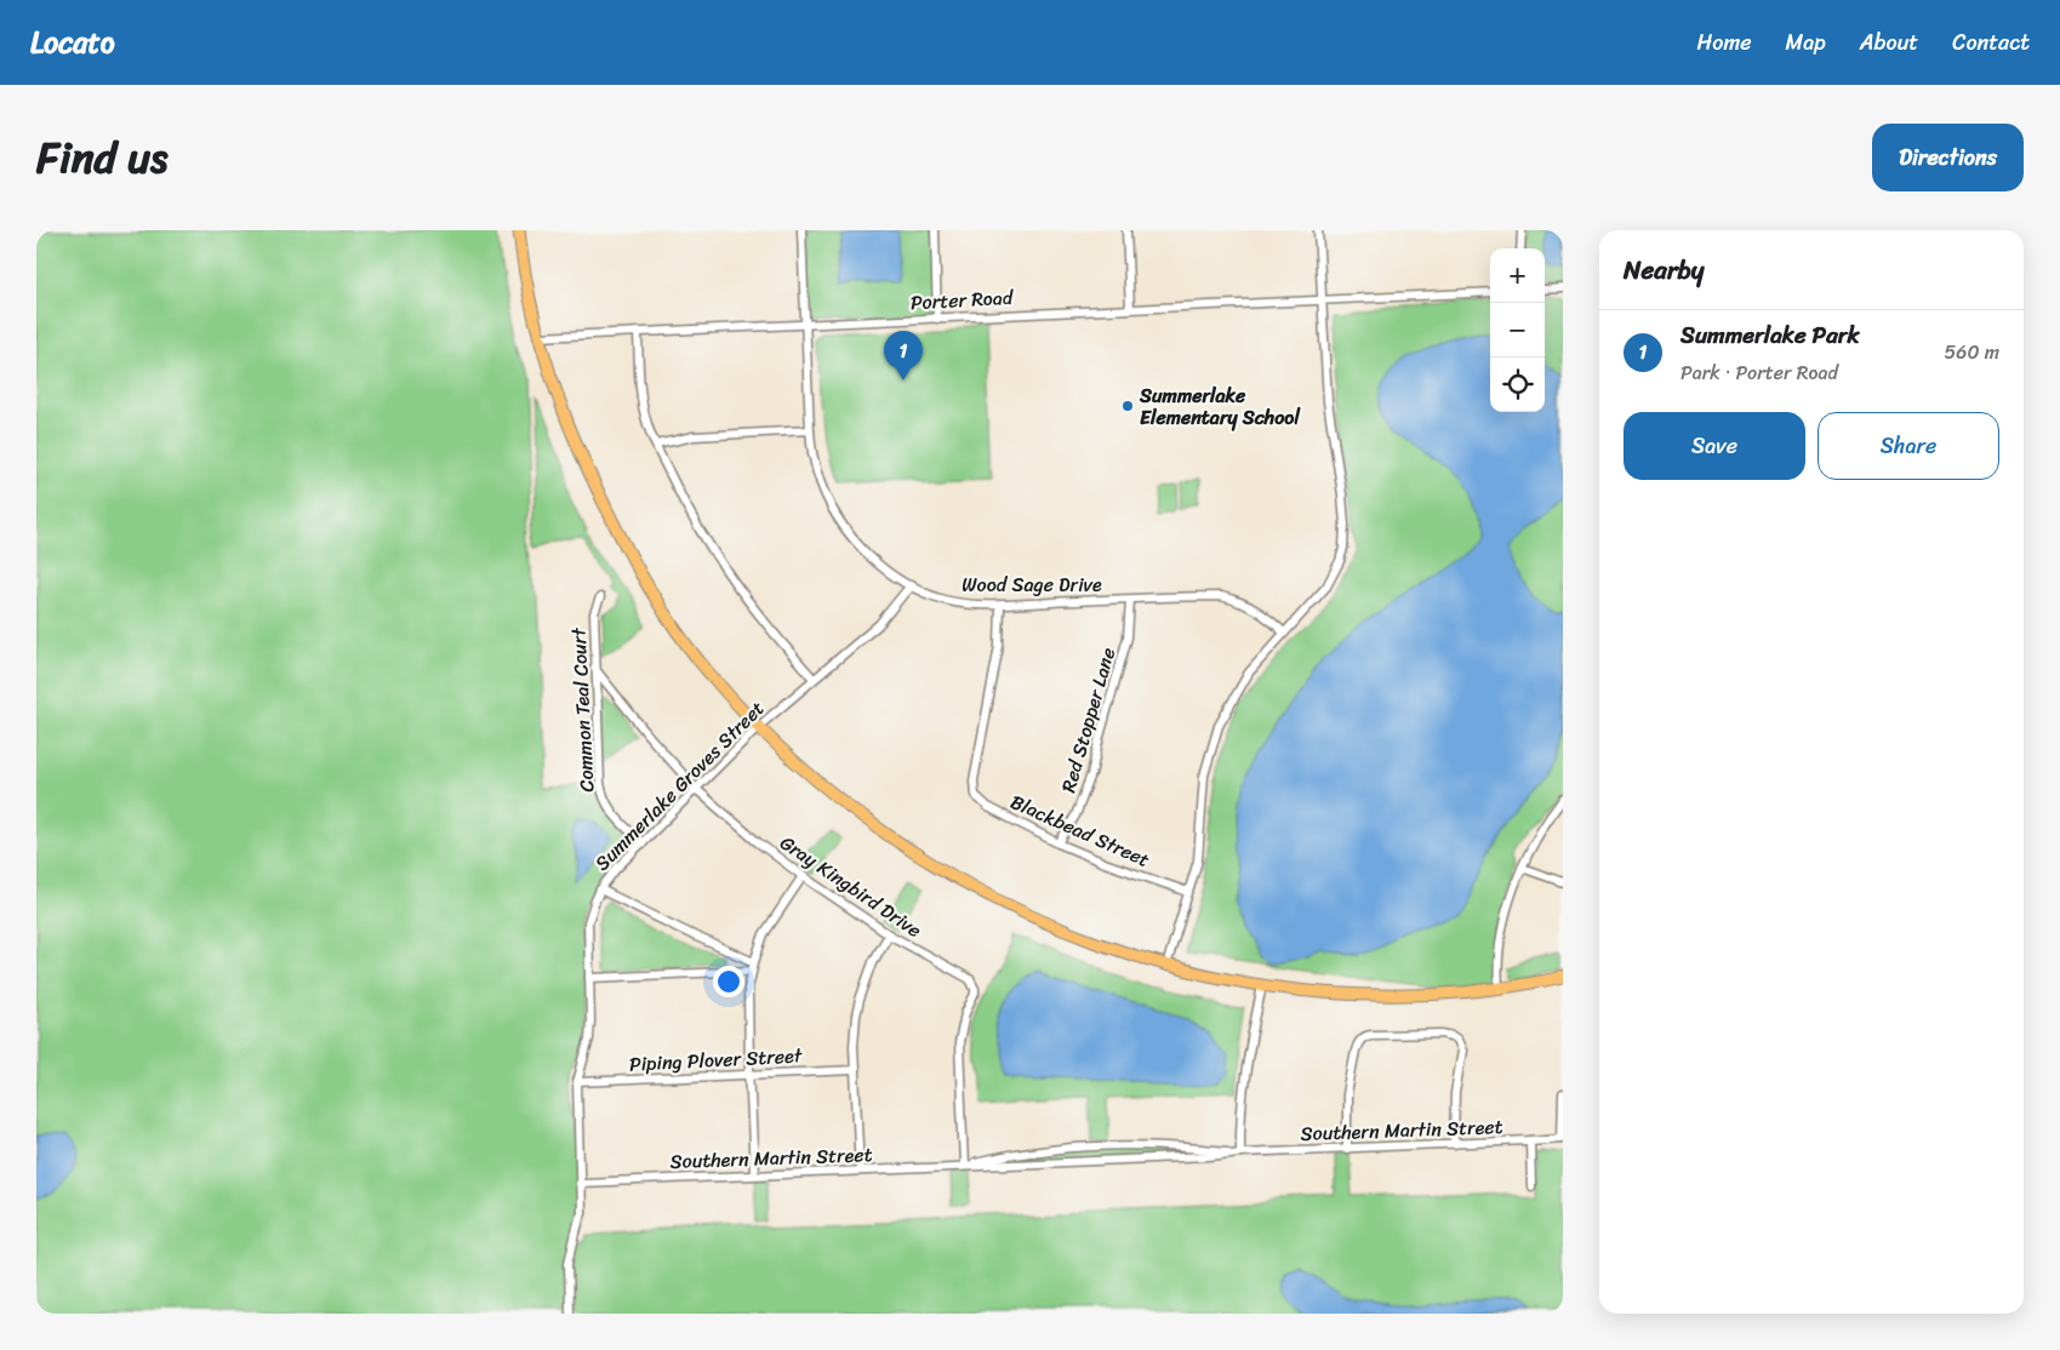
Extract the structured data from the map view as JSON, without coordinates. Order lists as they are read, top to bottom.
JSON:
{
  "streets": {
    "street": [
      "Porter Road",
      "Wood Sage Drive",
      "Common Teal Court",
      "Red Stopper Lane",
      "Summerlake Groves Street",
      "Blackbead Street",
      "Gray Kingbird Drive",
      "Piping Plover Street",
      "Southern Martin Street"
    ]
  },
  "crossings": [
    ["Porter Road", "Wood Sage Drive"],
    ["Wood Sage Drive", "Red Stopper Lane"],
    ["Wood Sage Drive", "Summerlake Groves Street"],
    ["Wood Sage Drive", "Blackbead Street"],
    ["Common Teal Court", "Summerlake Groves Street"],
    ["Common Teal Court", "Gray Kingbird Drive"],
    ["Red Stopper Lane", "Blackbead Street"],
    ["Summerlake Groves Street", "Gray Kingbird Drive"],
    ["Summerlake Groves Street", "Piping Plover Street"],
    ["Summerlake Groves Street", "Southern Martin Street"],
    ["Gray Kingbird Drive", "Southern Martin Street"]
  ],
  "places": ["Summerlake Elementary School"],
  "page": {
    "header": "Locato",
    "nav": [
      "Home",
      "Map",
      "About",
      "Contact"
    ],
    "title": "Find us",
    "buttons": [
      "Directions",
      ["Save", "Share"]
    ],
    "heading": "Nearby",
    "map_buttons": ["+", "−"],
    "list": [
      {
        "mark": "1",
        "name": "Summerlake Park",
        "note": "Park · Porter Road",
        "value": "560 m"
      }
    ],
    "pins": "1"
  }
}
